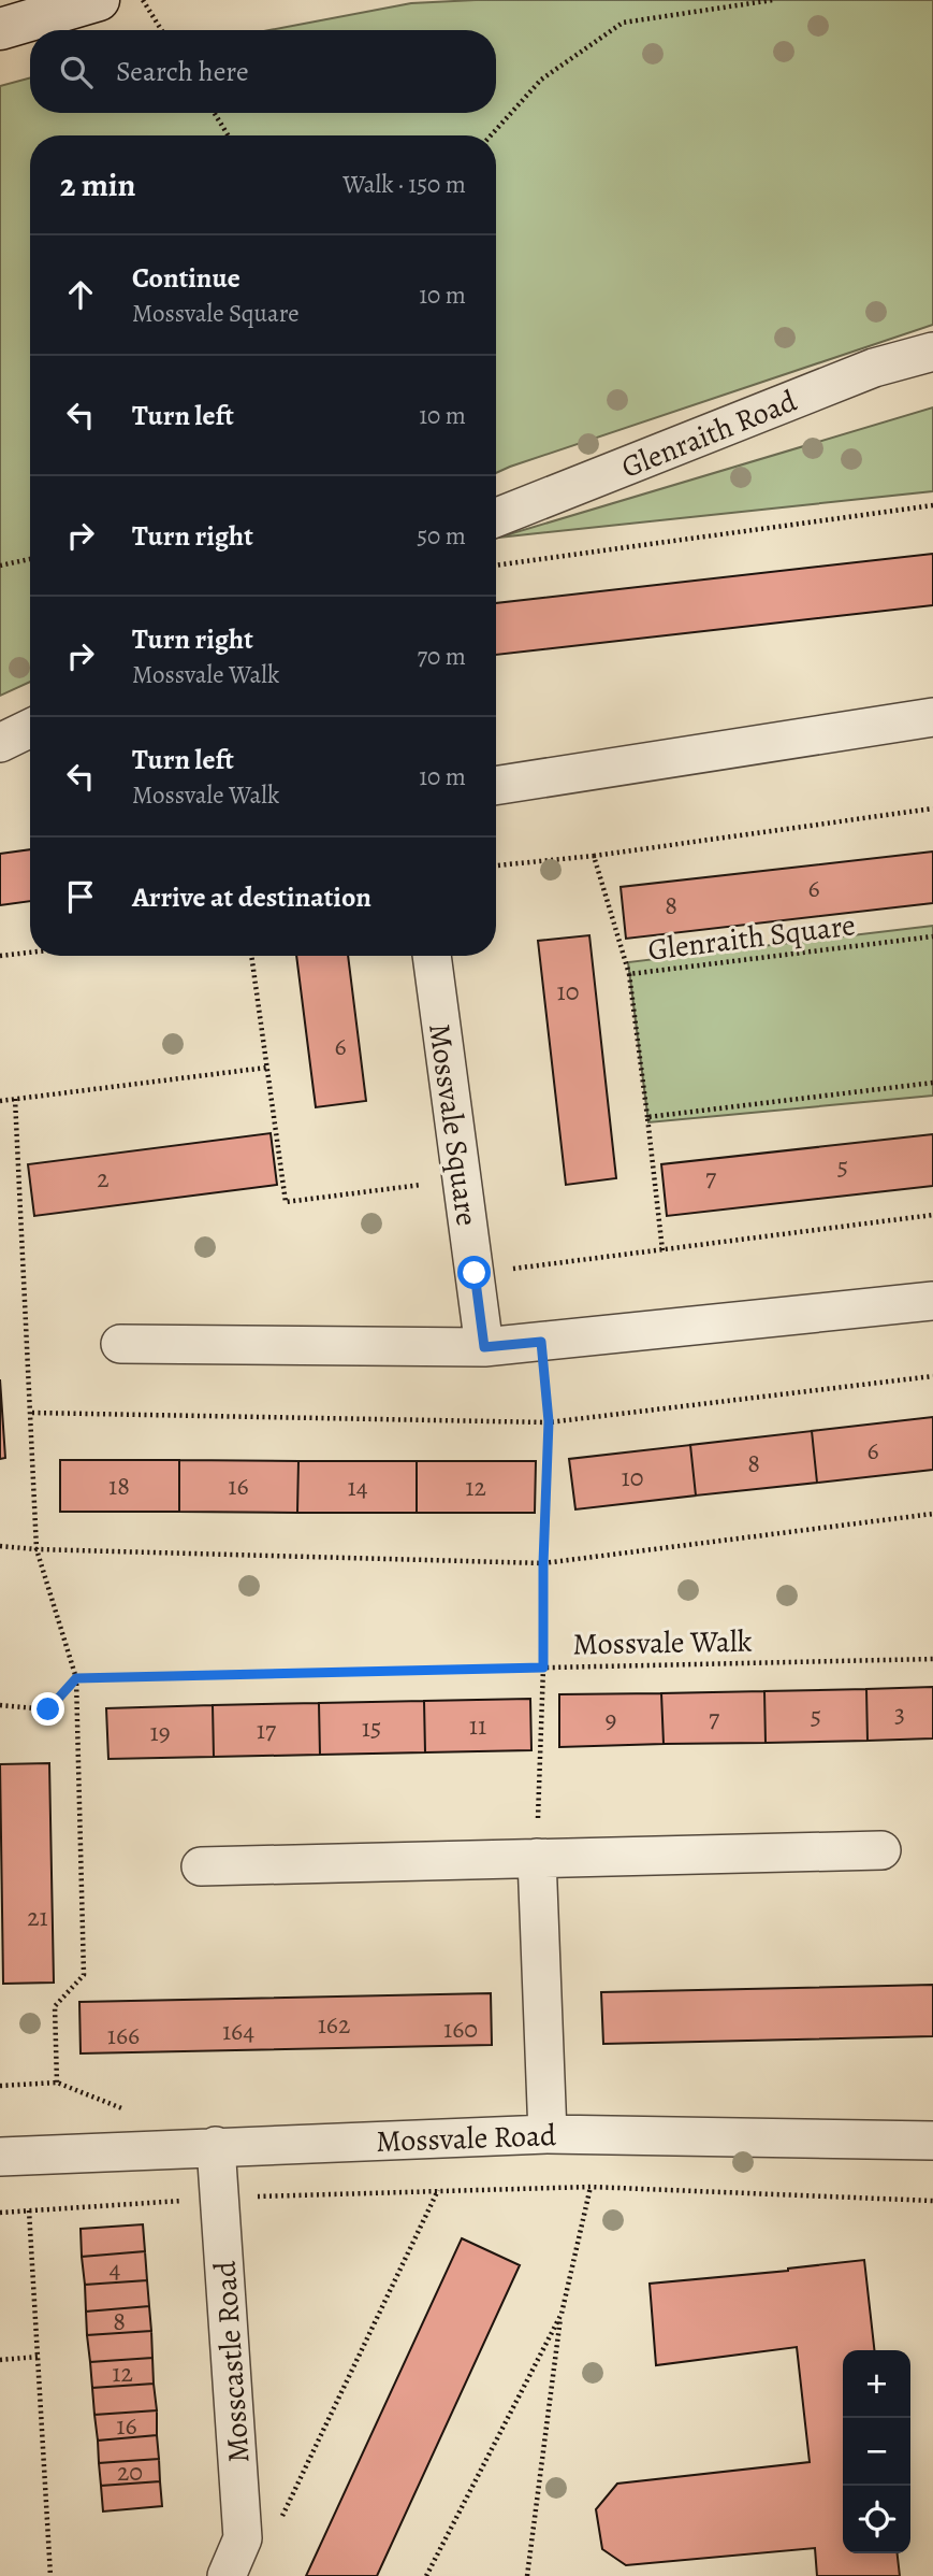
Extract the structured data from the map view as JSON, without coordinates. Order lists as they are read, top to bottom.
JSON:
{
  "streets": {
    "street": [
      "Glenraith Road",
      "Mossvale Square",
      "Mossvale Road",
      "Mosscastle Road"
    ],
    "path": ["Glenraith Square", "Mossvale Walk"]
  },
  "crossings": [
    ["Mossvale Road", "Mosscastle Road"]
  ],
  "house_numbers": [
    "6",
    "8",
    "10",
    "6",
    "5",
    "7",
    "2",
    "6",
    "8",
    "10",
    "18",
    "16",
    "14",
    "12",
    "3",
    "5",
    "7",
    "9",
    "11",
    "15",
    "17",
    "19",
    "21",
    "162",
    "160",
    "164",
    "166",
    "4",
    "8",
    "12",
    "16",
    "20"
  ],
  "page": {
    "search": "Search here",
    "heading": ["2 min", "Walk · 150 m"],
    "list": [
      ["Continue", "Mossvale Square", "10 m"],
      ["Turn left", "10 m"],
      ["Turn right", "50 m"],
      ["Turn right", "Mossvale Walk", "70 m"],
      ["Turn left", "Mossvale Walk", "10 m"],
      "Arrive at destination"
    ],
    "map_buttons": ["+", "−"]
  }
}
